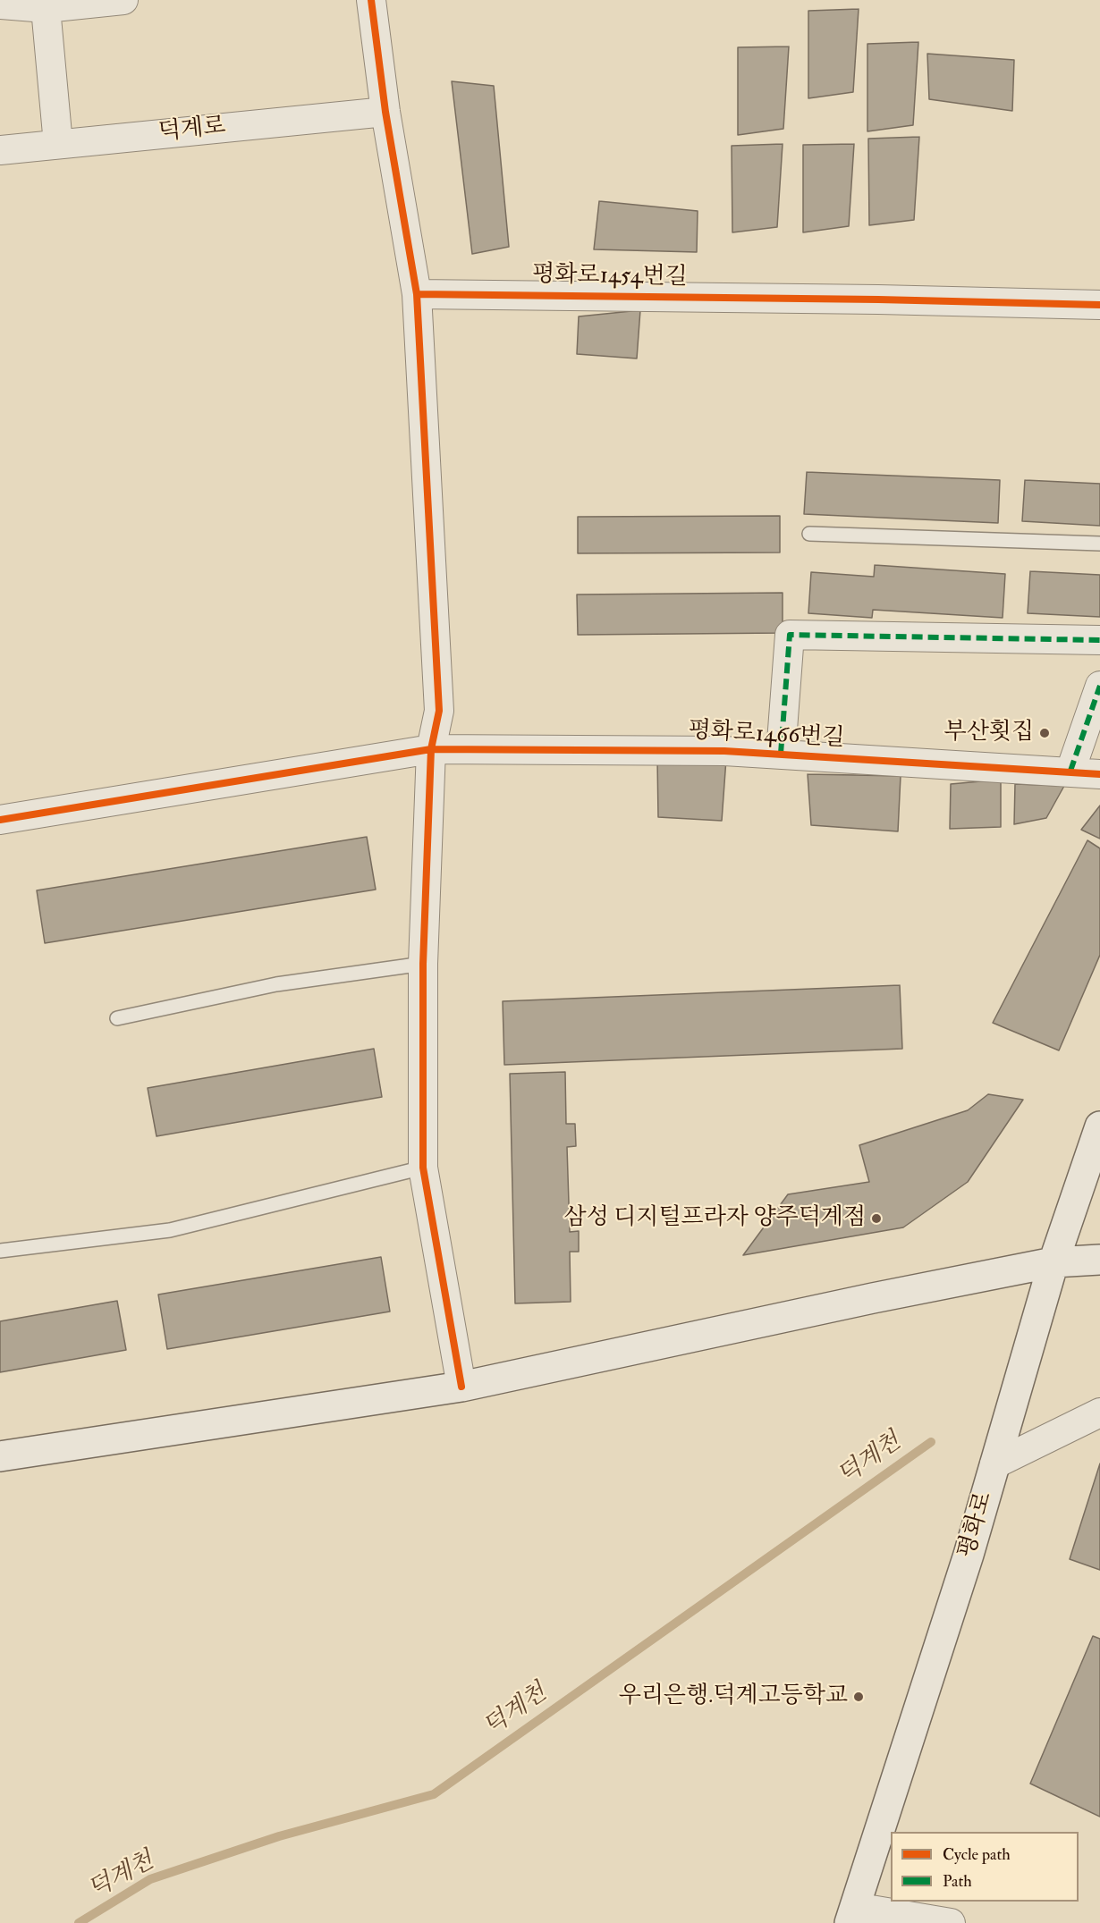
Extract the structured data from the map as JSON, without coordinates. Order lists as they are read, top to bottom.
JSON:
{
  "streets": {
    "main road": ["평화로"],
    "street": ["덕계로", "평화로1454번길", "평화로1466번길"]
  },
  "water": ["덕계천"],
  "places": ["부산횟집", "삼성 디지털프라자 양주덕계점", "우리은행.덕계고등학교"],
  "legend": ["Cycle path", "Path"]
}
